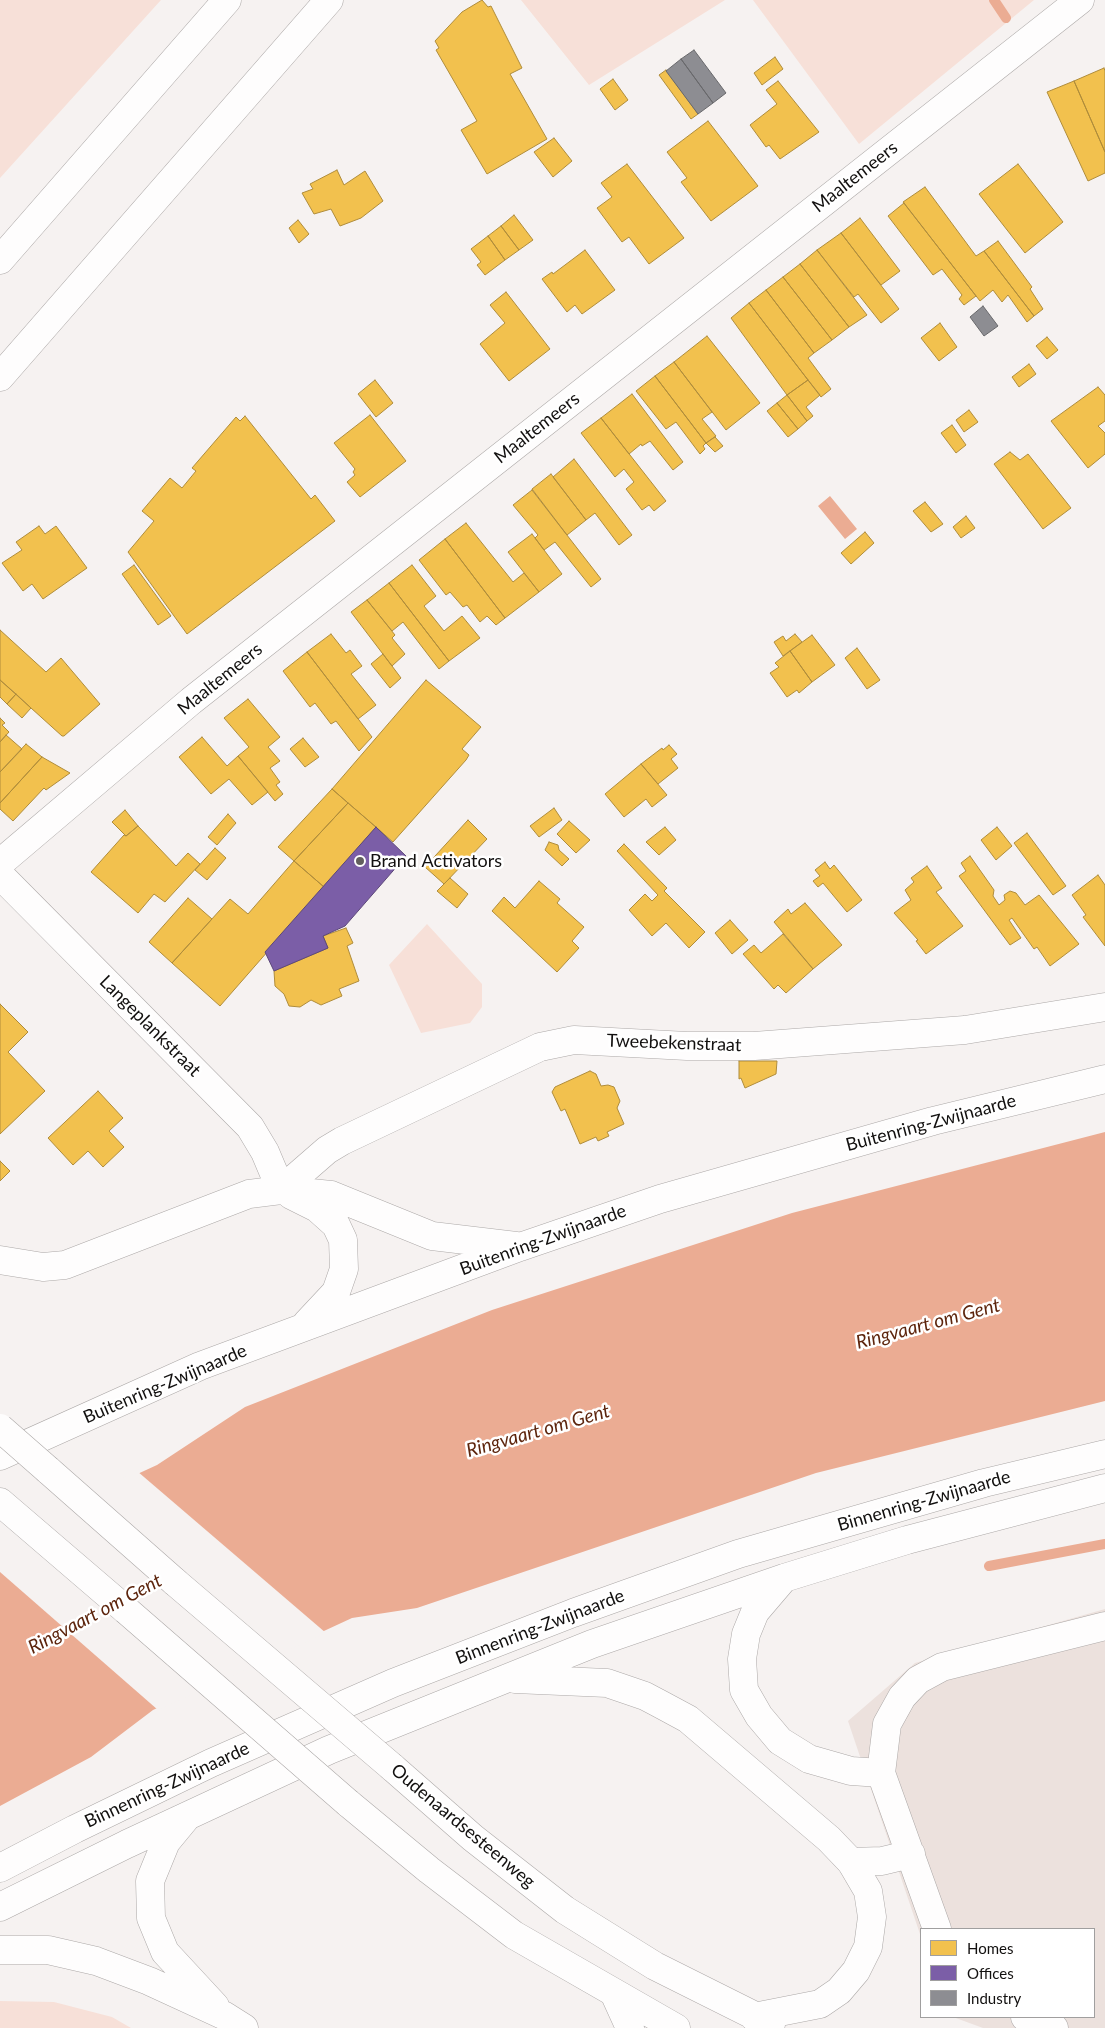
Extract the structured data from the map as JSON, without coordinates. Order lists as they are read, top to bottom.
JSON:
{
  "streets": {
    "main road": [
      "Maaltemeers",
      "Langeplankstraat",
      "Tweebekenstraat",
      "Buitenring-Zwijnaarde",
      "Binnenring-Zwijnaarde",
      "Oudenaardsesteenweg"
    ]
  },
  "crossings": [
    ["Langeplankstraat", "Tweebekenstraat"]
  ],
  "water": ["Ringvaart om Gent"],
  "places": ["Brand Activators"],
  "legend": ["Homes", "Offices", "Industry"]
}
